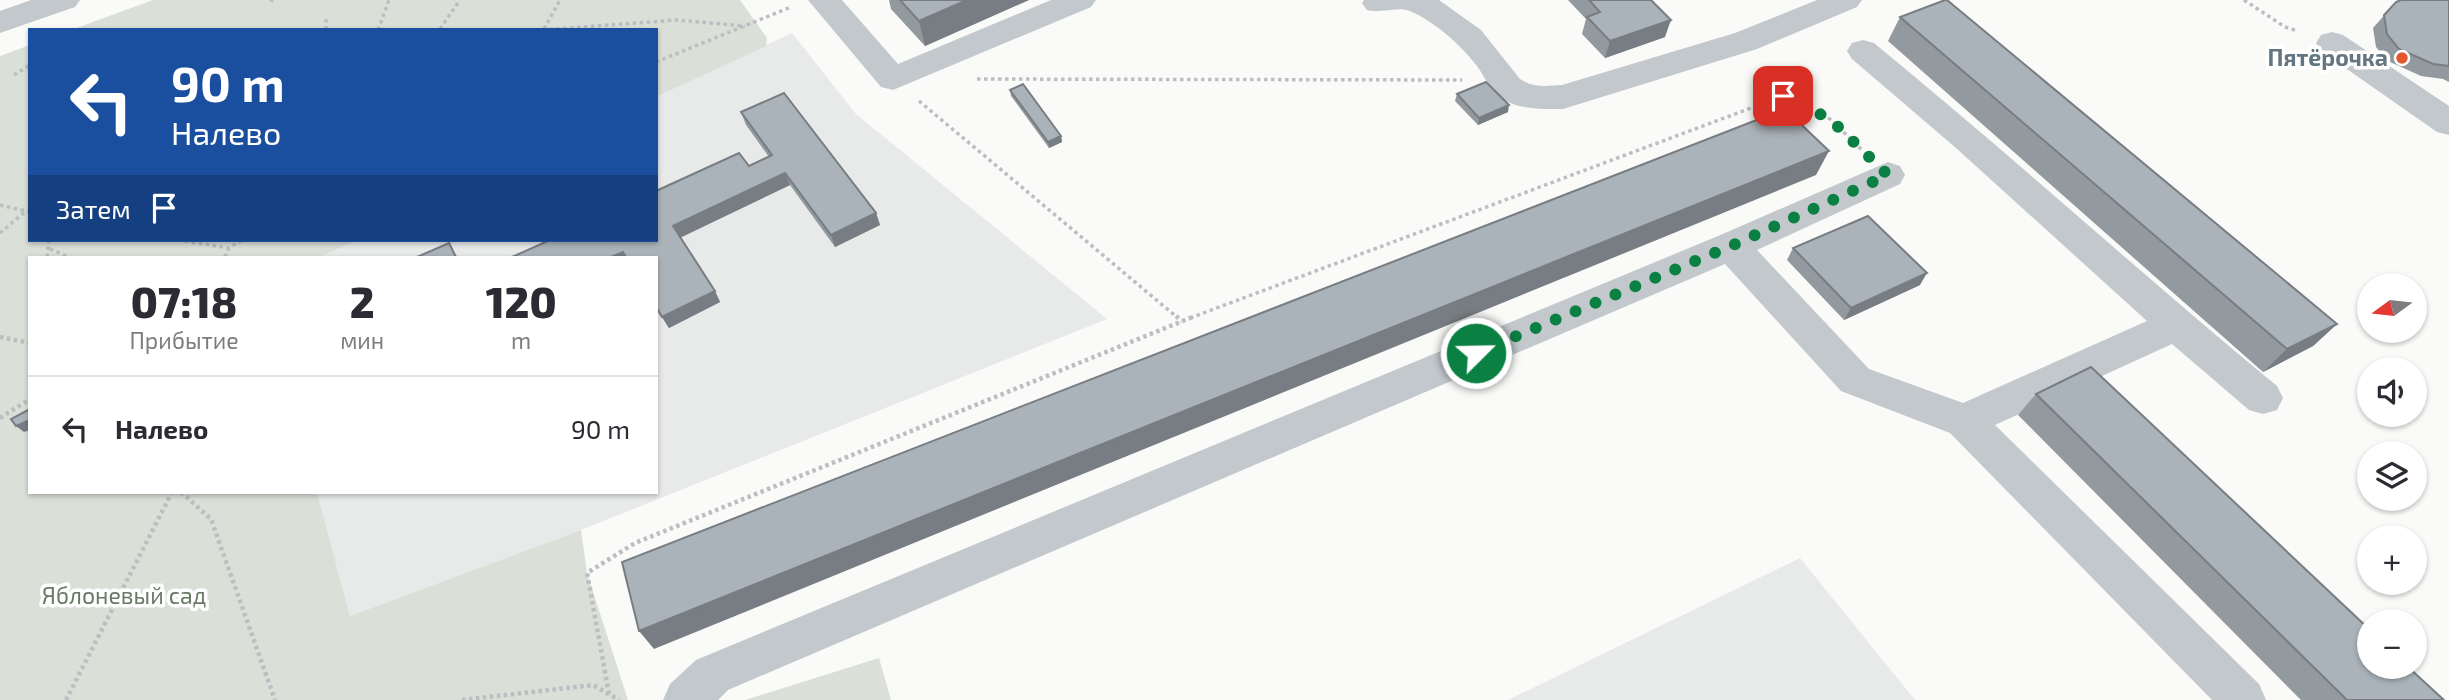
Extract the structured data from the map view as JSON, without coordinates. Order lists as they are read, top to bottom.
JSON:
{
  "parks": ["Яблоневый сад"],
  "places": ["Пятёрочка"],
  "north": "left",
  "page": {
    "turn": ["90 m", "Налево"],
    "then": "Затем",
    "eta": [
      "07:18",
      "Прибытие",
      "2",
      "мин",
      "120",
      "m"
    ],
    "map_buttons": ["+", "−"],
    "list": [
      {
        "name": "Налево",
        "value": "90 m"
      }
    ]
  }
}
